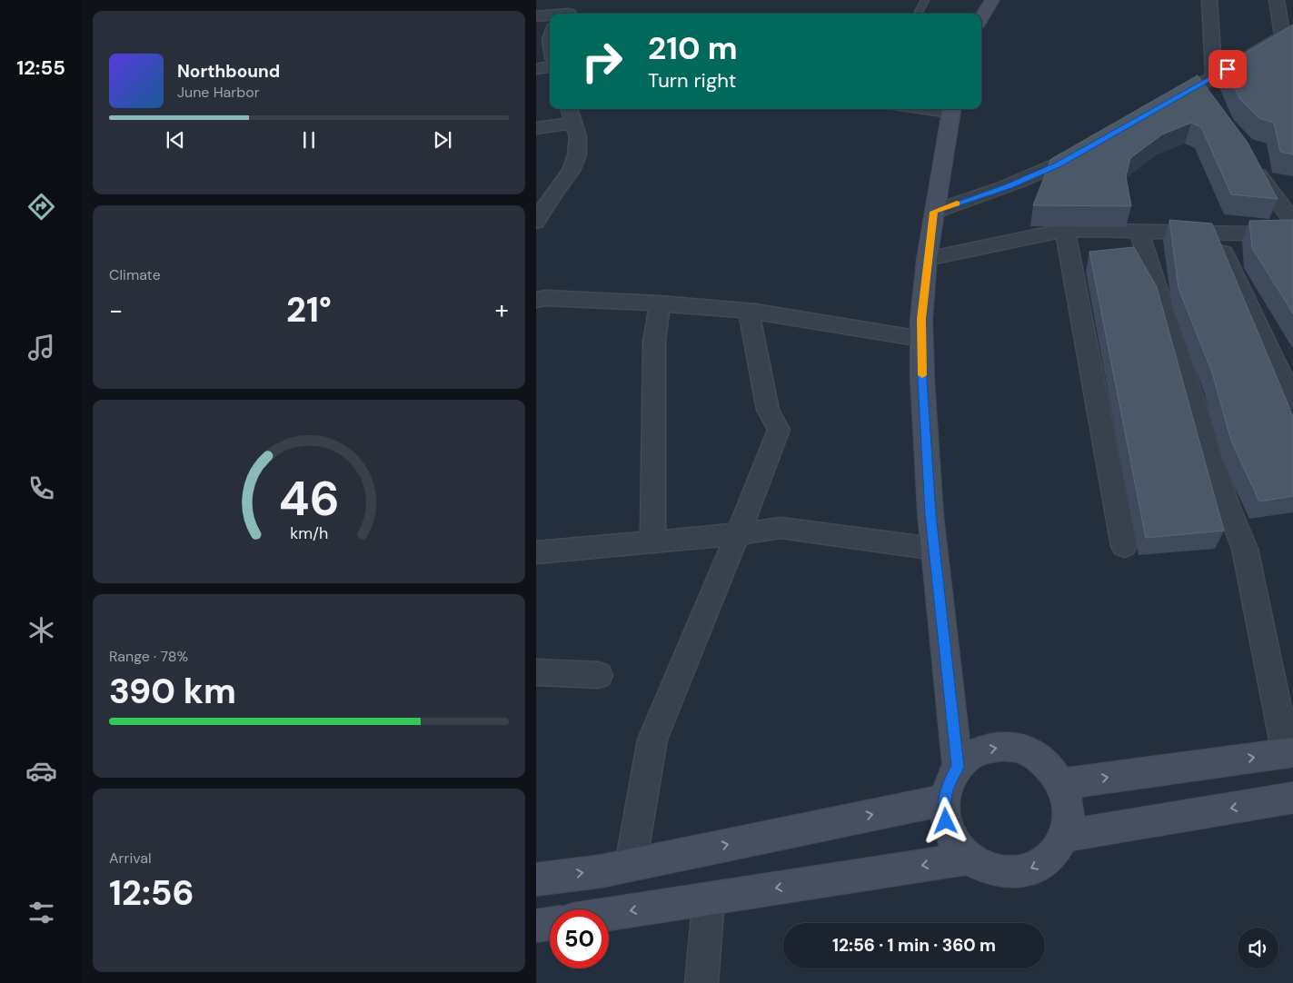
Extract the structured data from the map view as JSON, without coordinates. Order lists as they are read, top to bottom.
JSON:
{
  "page": {
    "tabs": "12:55",
    "turn": ["210 m", "Turn right"],
    "song": ["Northbound", "June Harbor"],
    "tile": [
      "Climate",
      ["Range · 78%", "390 km"],
      ["Arrival", "12:56"]
    ],
    "heat": ["−", "21°", "+"],
    "limit": "50",
    "trip": "12:56 · 1 min · 360 m",
    "gauge": ["46", "km/h"]
  }
}
